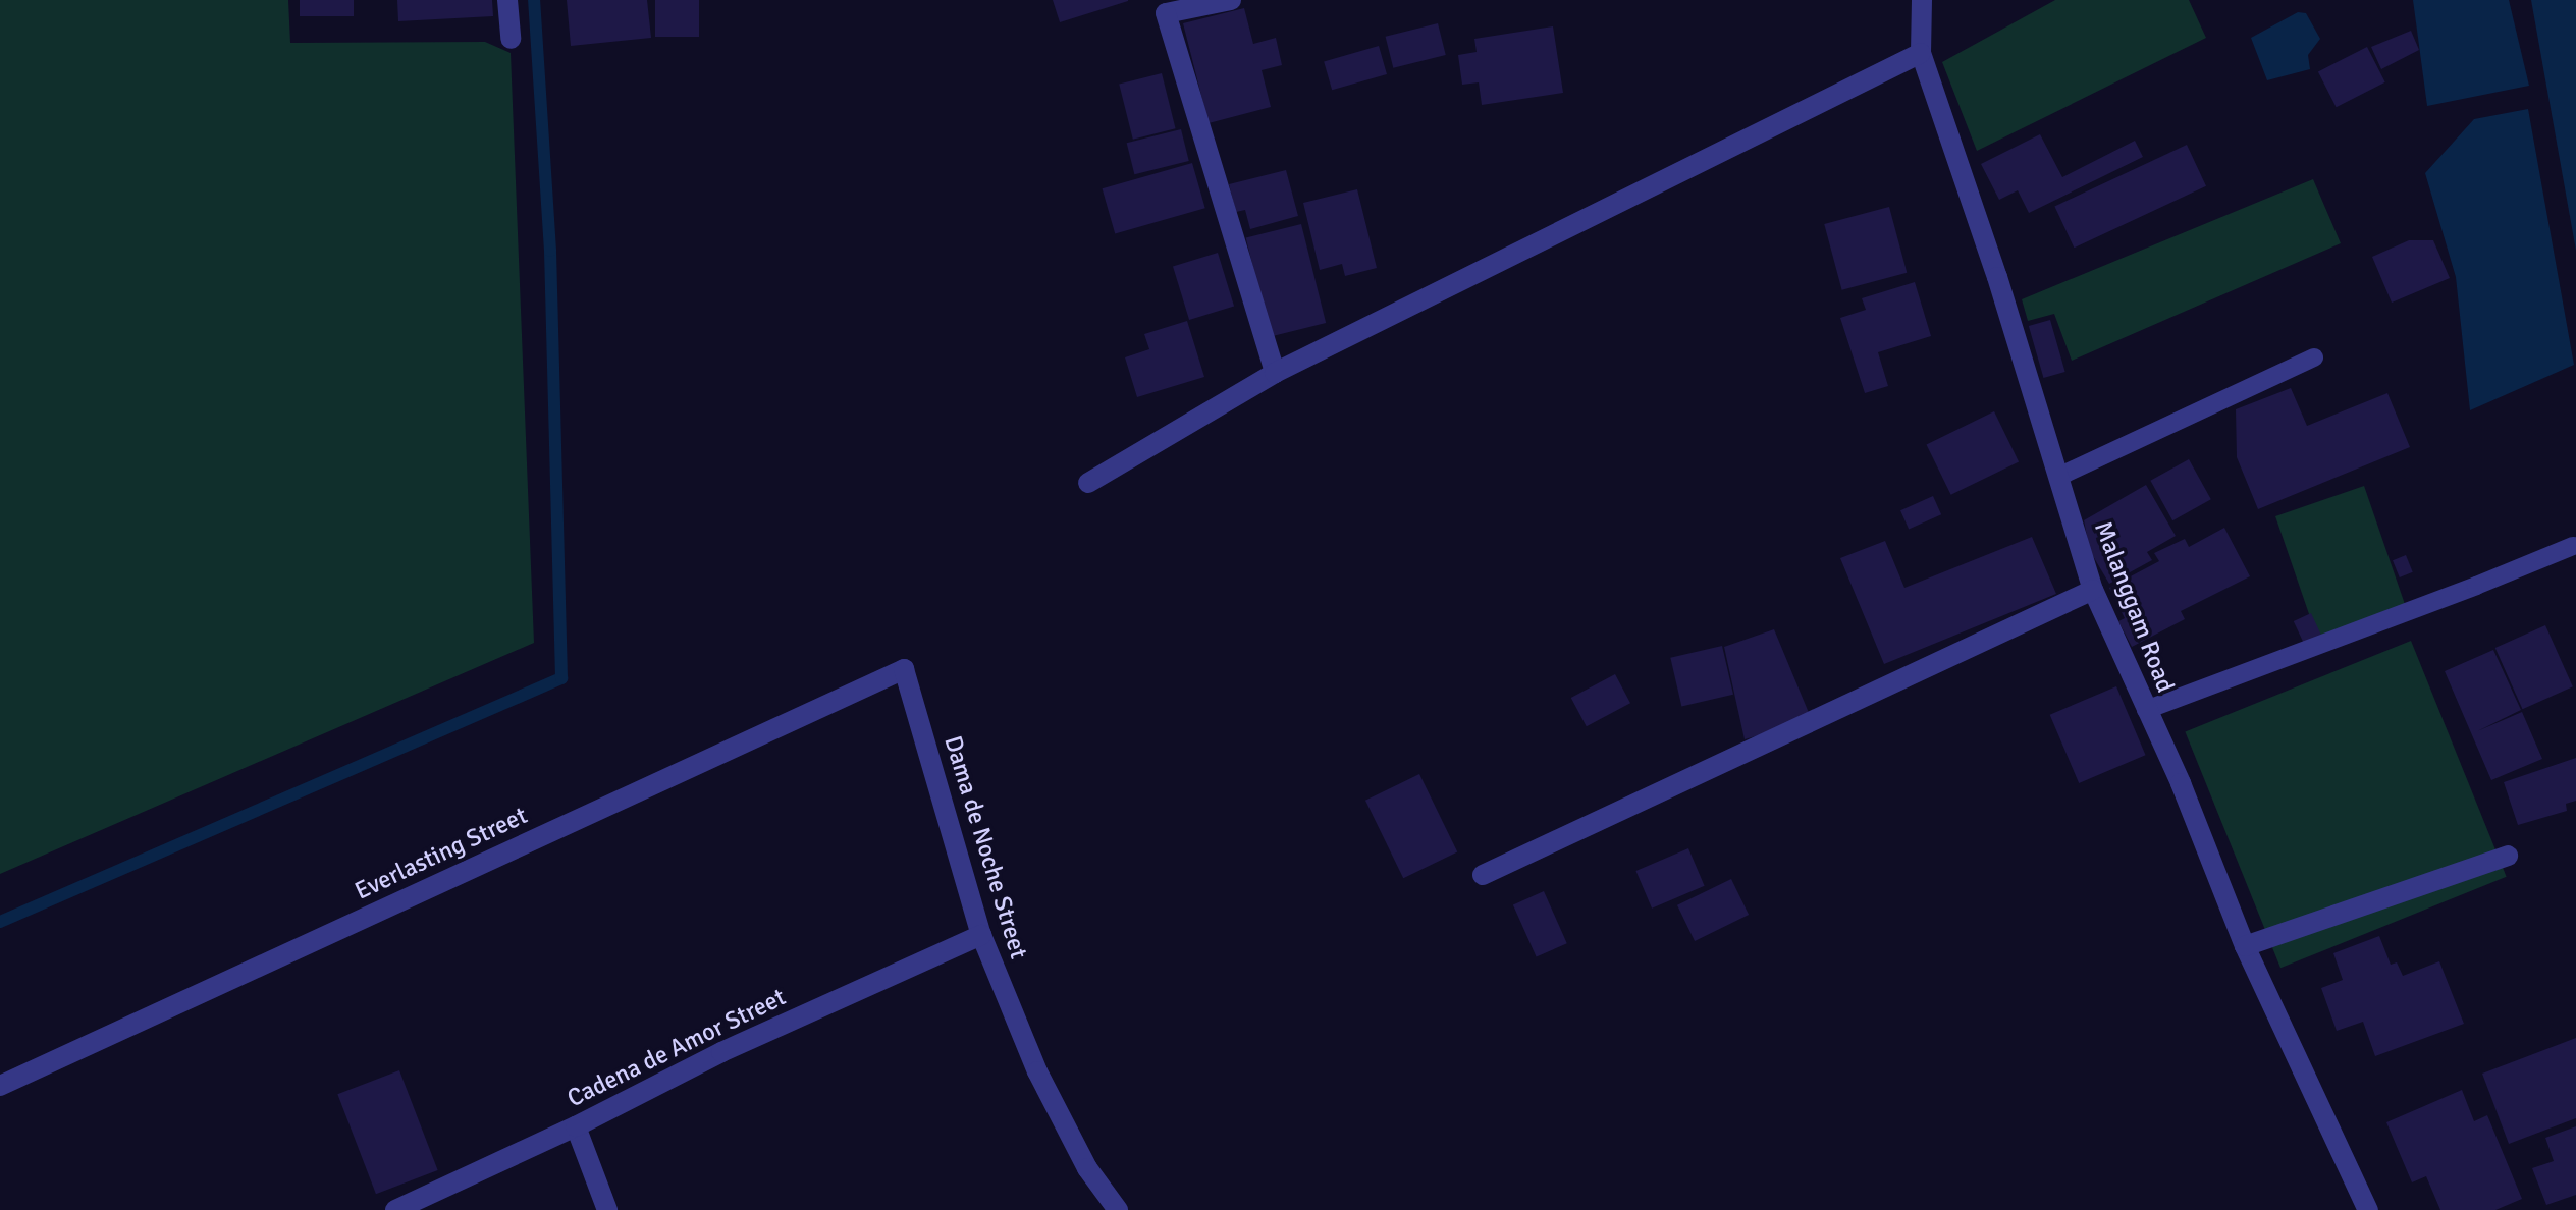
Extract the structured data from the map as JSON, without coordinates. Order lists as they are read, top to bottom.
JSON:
{
  "streets": {
    "street": [
      "Malanggam Road",
      "Dama de Noche Street",
      "Everlasting Street",
      "Cadena de Amor Street"
    ]
  },
  "crossings": [
    ["Dama de Noche Street", "Everlasting Street"],
    ["Dama de Noche Street", "Cadena de Amor Street"]
  ]
}
